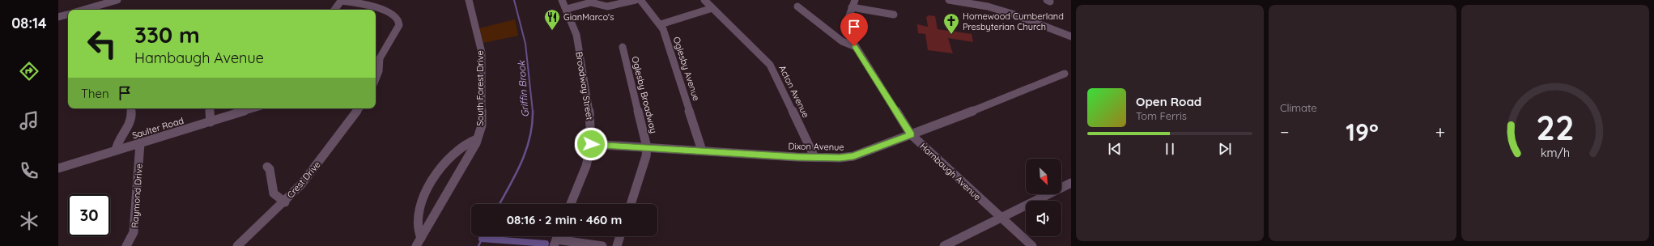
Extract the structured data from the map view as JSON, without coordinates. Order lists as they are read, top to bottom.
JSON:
{
  "streets": {
    "street": [
      "Oglesby Avenue",
      "Broadway Street",
      "South Forest Drive",
      "Acton Avenue",
      "Oglesby Broadway",
      "Saulter Road",
      "Dixon Avenue",
      "Hambaugh Avenue",
      "Crest Drive",
      "Raymond Drive"
    ]
  },
  "crossings": [
    ["Oglesby Avenue", "Dixon Avenue"],
    ["Broadway Street", "Dixon Avenue"],
    ["Acton Avenue", "Dixon Avenue"],
    ["Oglesby Broadway", "Dixon Avenue"],
    ["Saulter Road", "Raymond Drive"],
    ["Dixon Avenue", "Hambaugh Avenue"]
  ],
  "water": ["Griffin Brook"],
  "places": {
    "restaurant": ["GianMarco's"],
    "church": ["Homewood Cumberland Presbyterian Church"]
  },
  "north": "bottom right",
  "page": {
    "tabs": "08:14",
    "tile": "Climate",
    "turn": ["330 m", "Hambaugh Avenue"],
    "then": "Then",
    "song": ["Open Road", "Tom Ferris"],
    "heat": ["−", "19°", "+"],
    "limit": "30",
    "trip": "08:16 · 2 min · 460 m",
    "gauge": ["22", "km/h"]
  }
}
